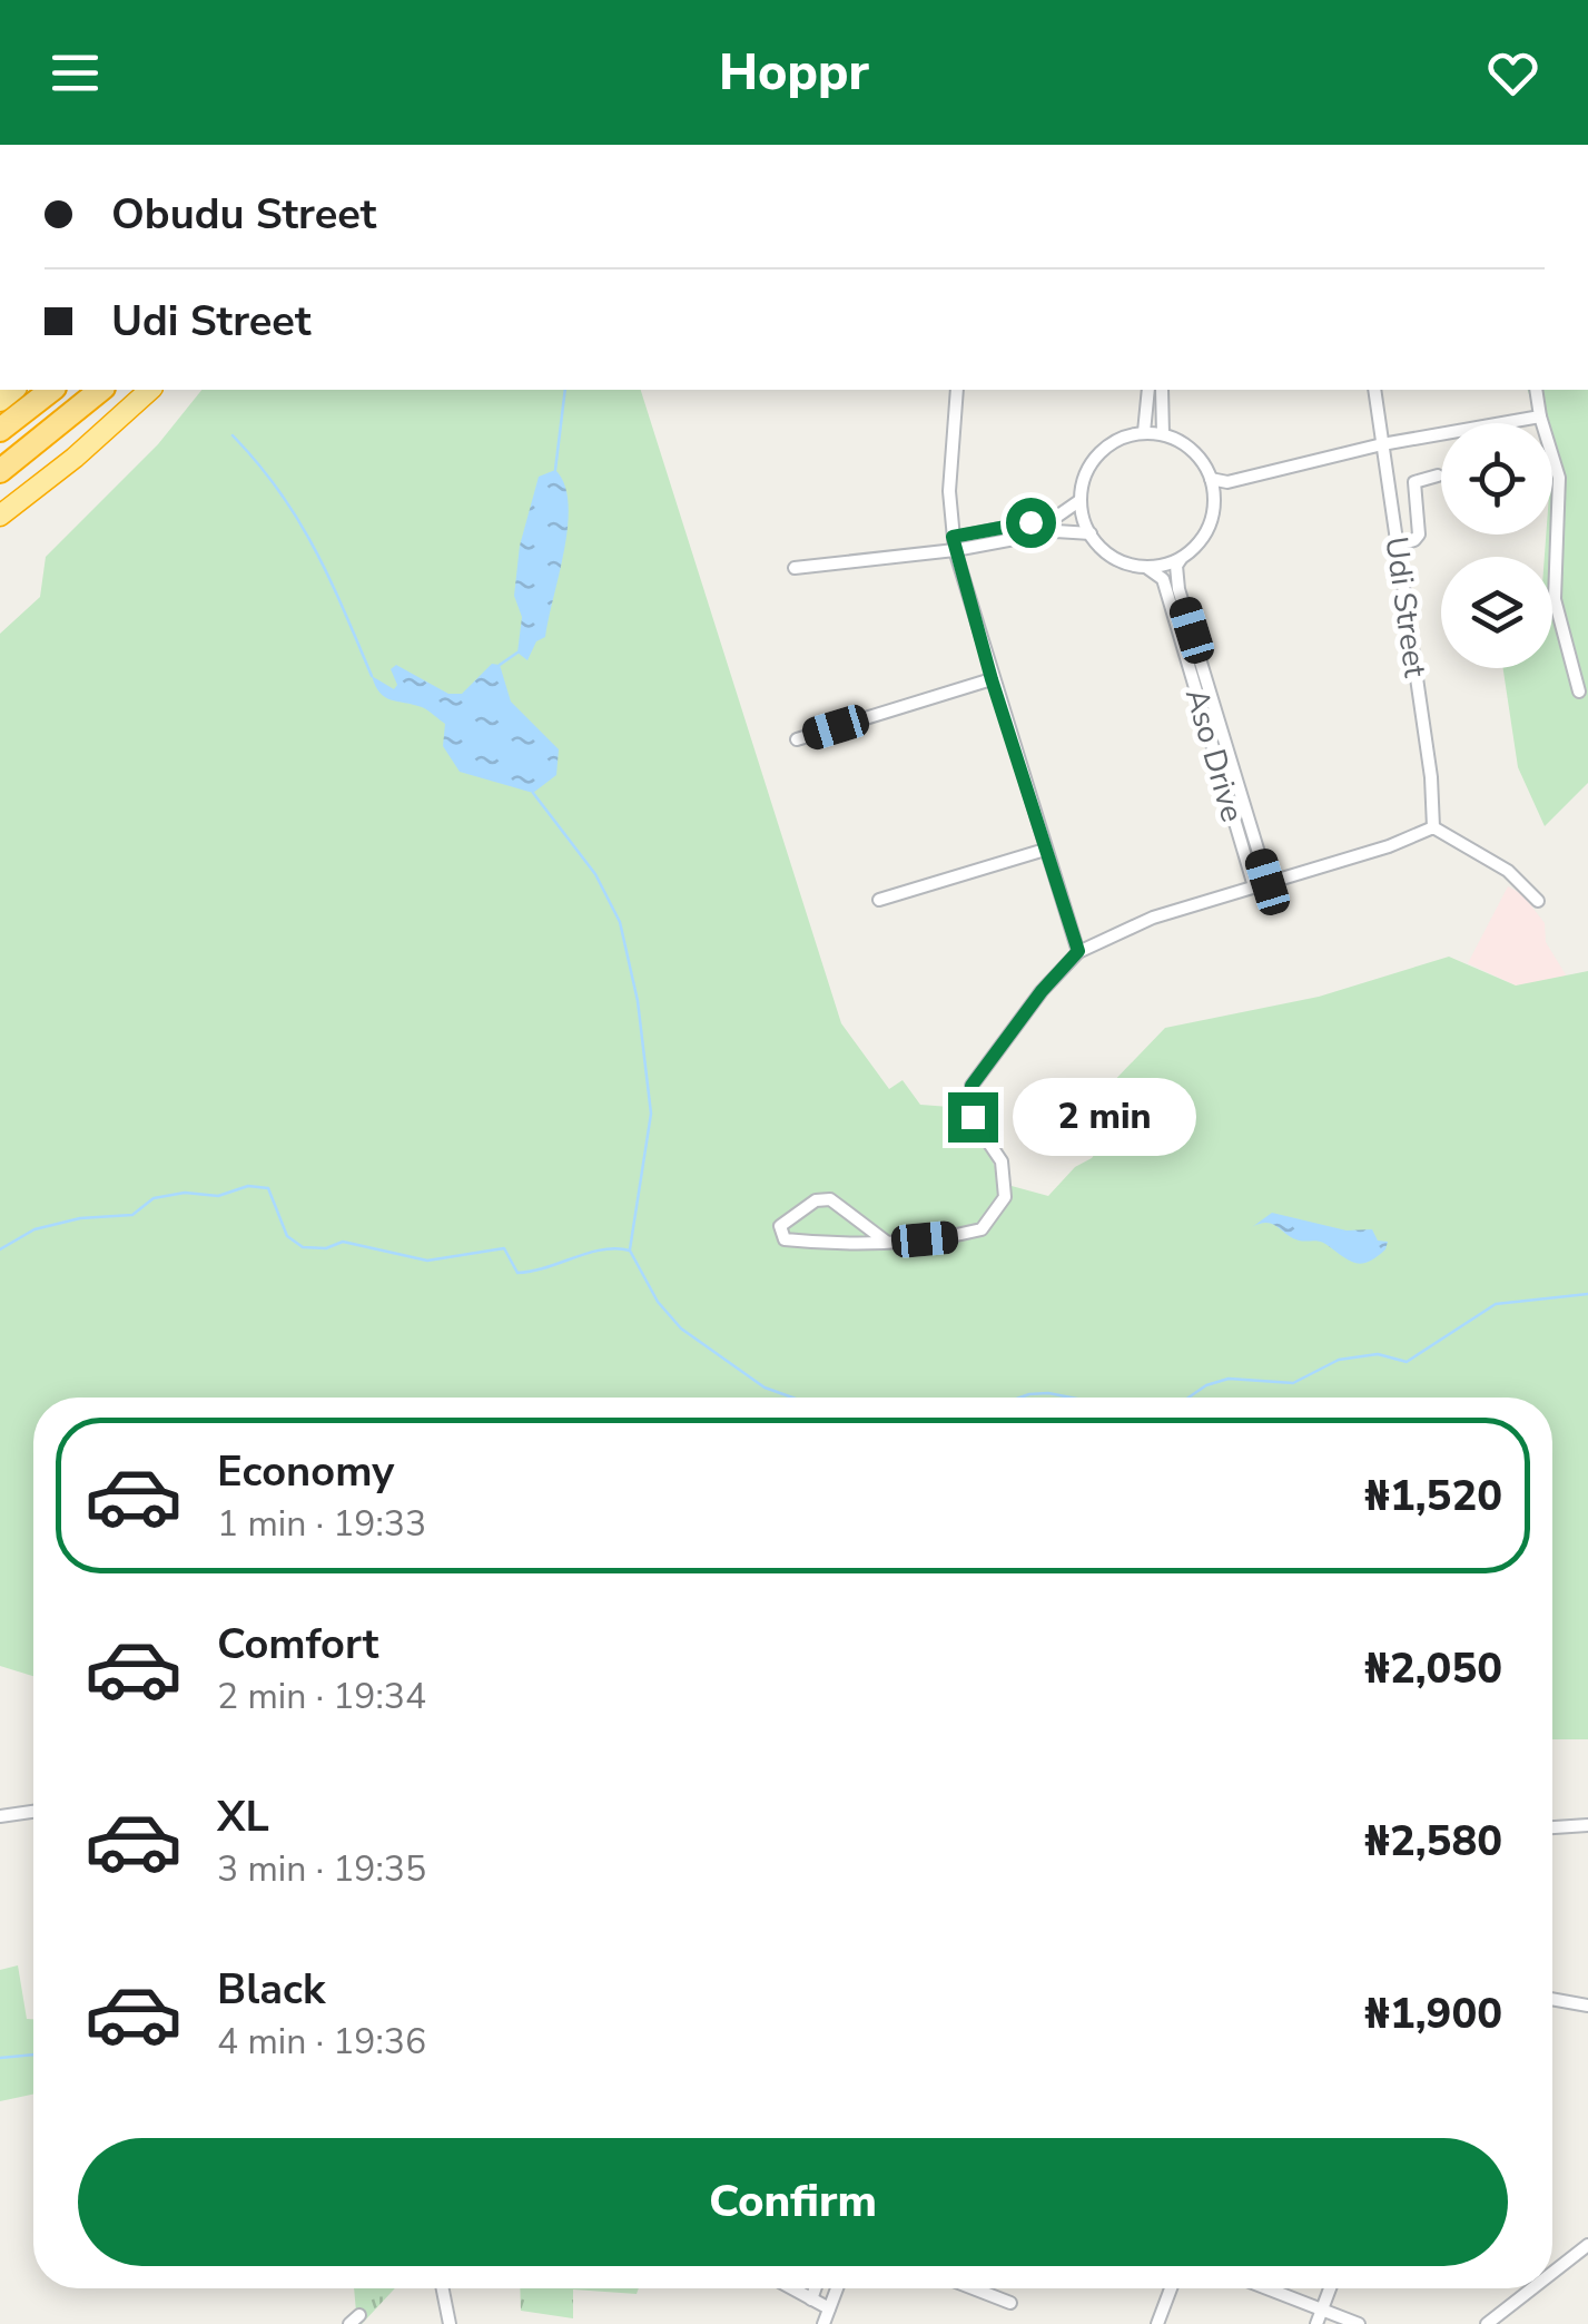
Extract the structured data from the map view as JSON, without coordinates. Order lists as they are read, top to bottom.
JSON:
{
  "streets": {
    "street": ["Udi Street", "Aso Drive"]
  },
  "page": {
    "header": "Hoppr",
    "banner": ["Obudu Street", "Udi Street"],
    "bubble": "2 min",
    "list": [
      {
        "name": "Economy",
        "note": "1 min · 19:33",
        "value": "₦1,520"
      },
      {
        "name": "Comfort",
        "note": "2 min · 19:34",
        "value": "₦2,050"
      },
      {
        "name": "XL",
        "note": "3 min · 19:35",
        "value": "₦2,580"
      },
      {
        "name": "Black",
        "note": "4 min · 19:36",
        "value": "₦1,900"
      }
    ],
    "buttons": "Confirm"
  }
}
